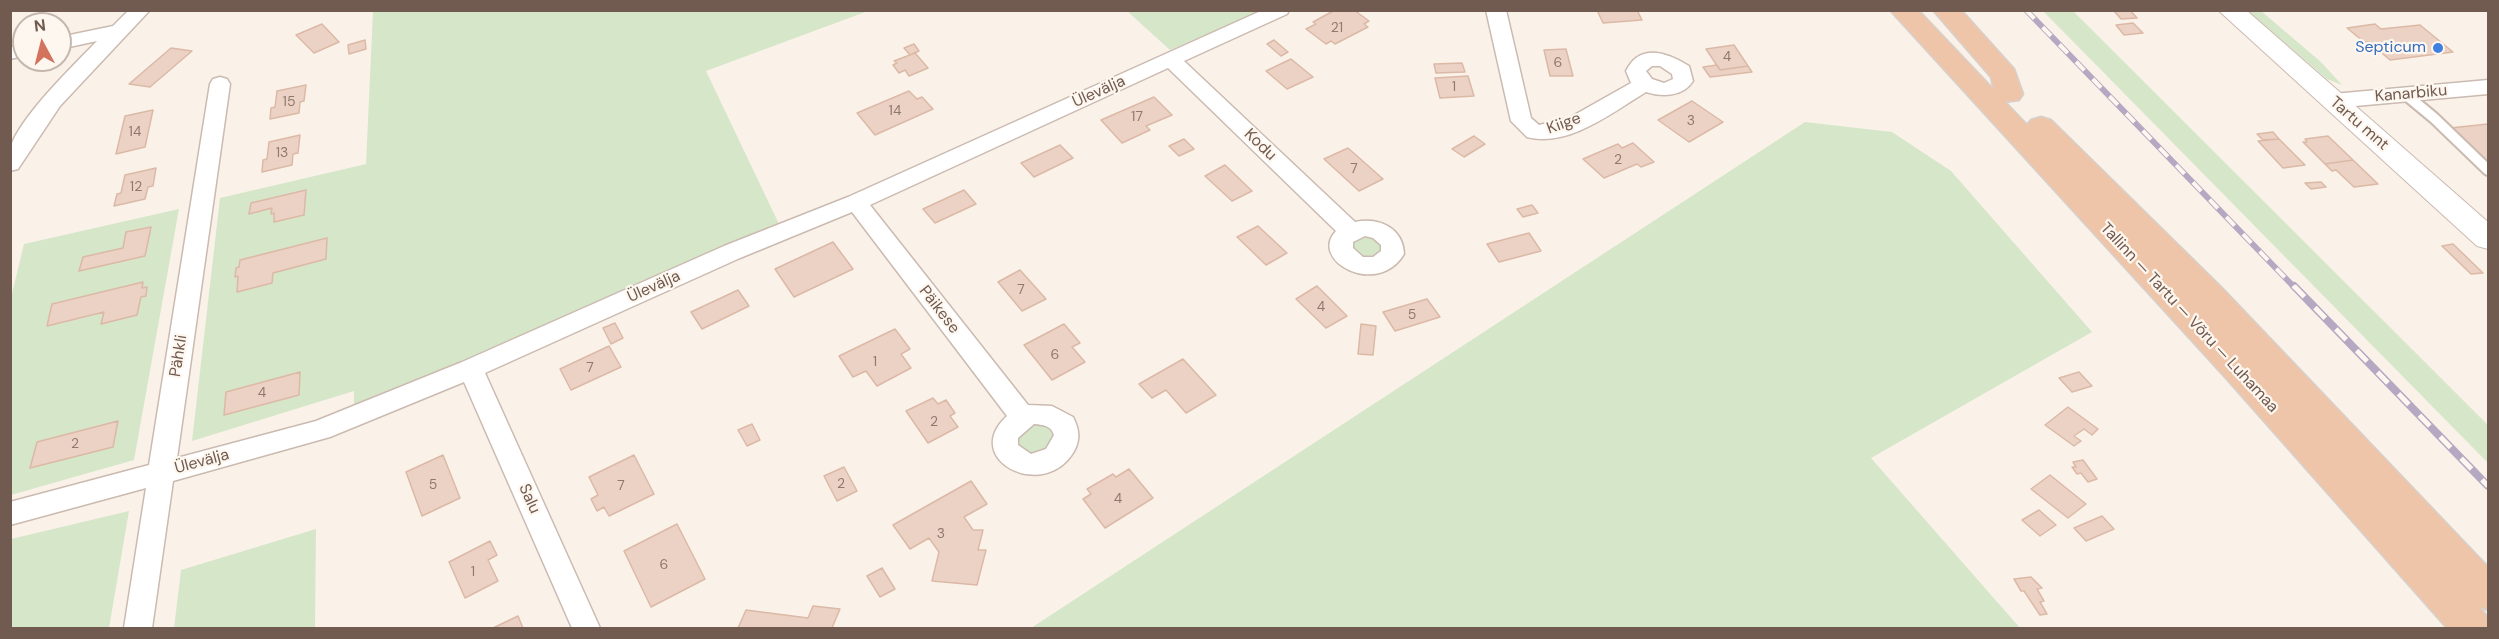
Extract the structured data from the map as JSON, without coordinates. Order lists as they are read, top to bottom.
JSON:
{
  "streets": {
    "highway": ["Tallinn — Tartu — Võru — Luhamaa"],
    "street": [
      "Ülevälja",
      "Kanarbiku",
      "Kiige",
      "Tartu mnt",
      "Kodu",
      "Päikese",
      "Pähkli",
      "Salu"
    ]
  },
  "crossings": [
    ["Ülevälja", "Kodu"],
    ["Ülevälja", "Päikese"],
    ["Ülevälja", "Pähkli"],
    ["Ülevälja", "Salu"],
    ["Kanarbiku", "Tartu mnt"]
  ],
  "places": ["Septicum"],
  "house_numbers": [
    "21",
    "4",
    "6",
    "1",
    "15",
    "14",
    "17",
    "3",
    "14",
    "13",
    "2",
    "7",
    "12",
    "7",
    "4",
    "5",
    "6",
    "1",
    "7",
    "4",
    "2",
    "2",
    "2",
    "5",
    "7",
    "4",
    "3",
    "6",
    "1"
  ],
  "north": "top"
}
